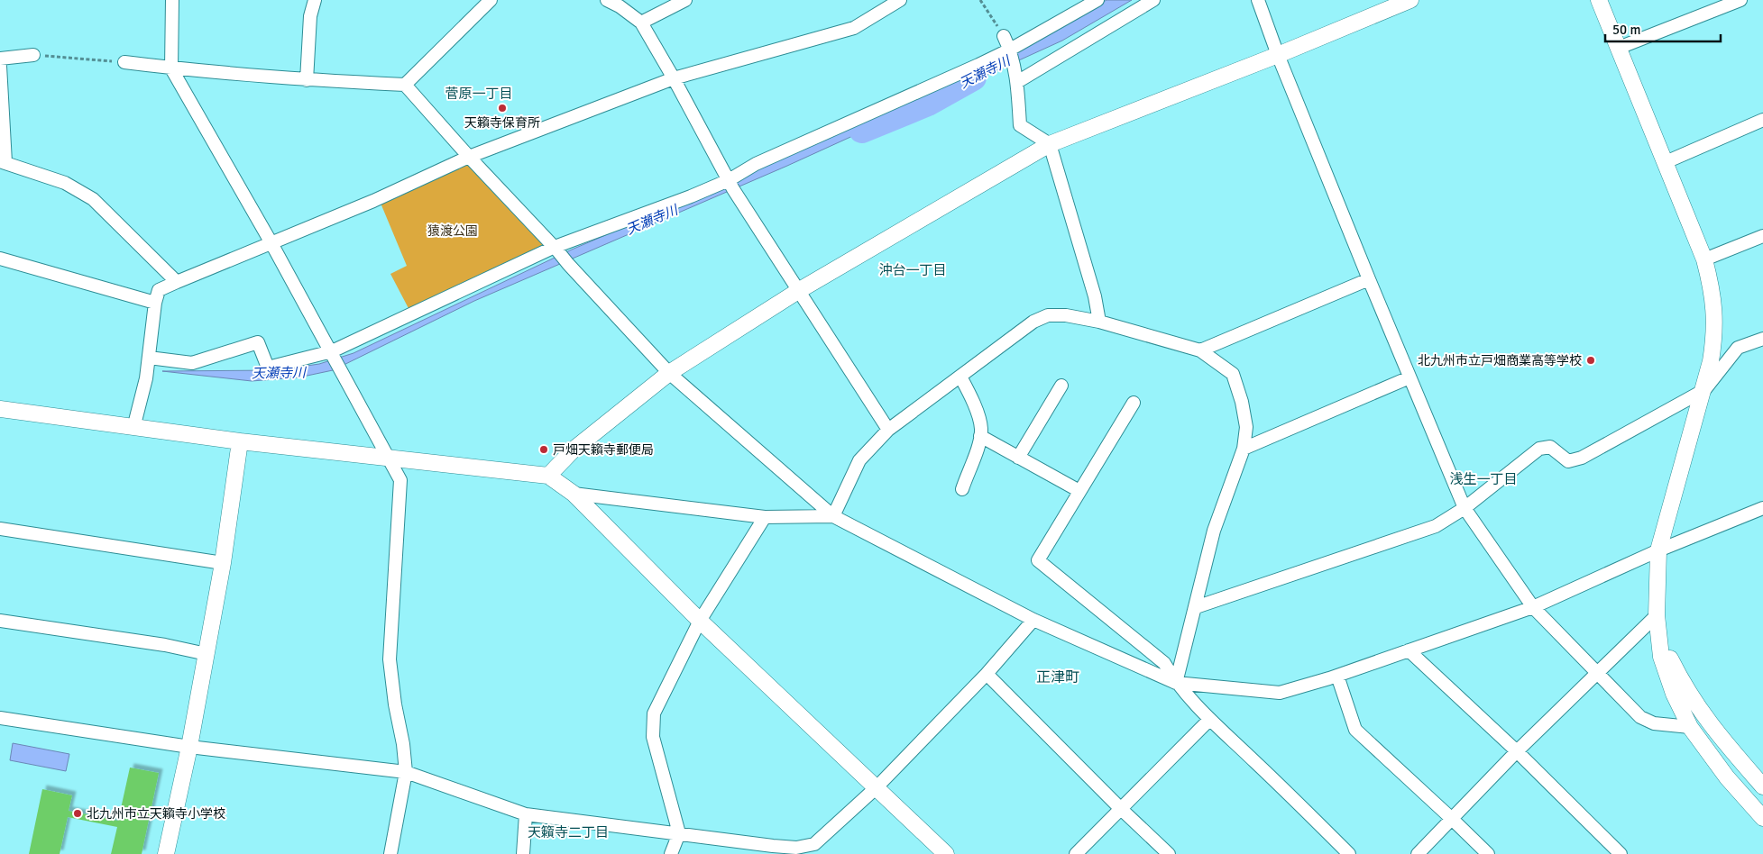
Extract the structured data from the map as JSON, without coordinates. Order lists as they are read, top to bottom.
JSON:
{
  "districts": [
    "菅原一丁目",
    "沖台一丁目",
    "浅生一丁目",
    "正津町",
    "天籟寺二丁目"
  ],
  "water": ["天瀬寺川"],
  "parks": ["猿渡公園"],
  "places": [
    "天籟寺保育所",
    "北九州市立戸畑商業高等学校",
    "戸畑天籟寺郵便局",
    "北九州市立天籟寺小学校"
  ],
  "scale_bar": "50 m"
}
